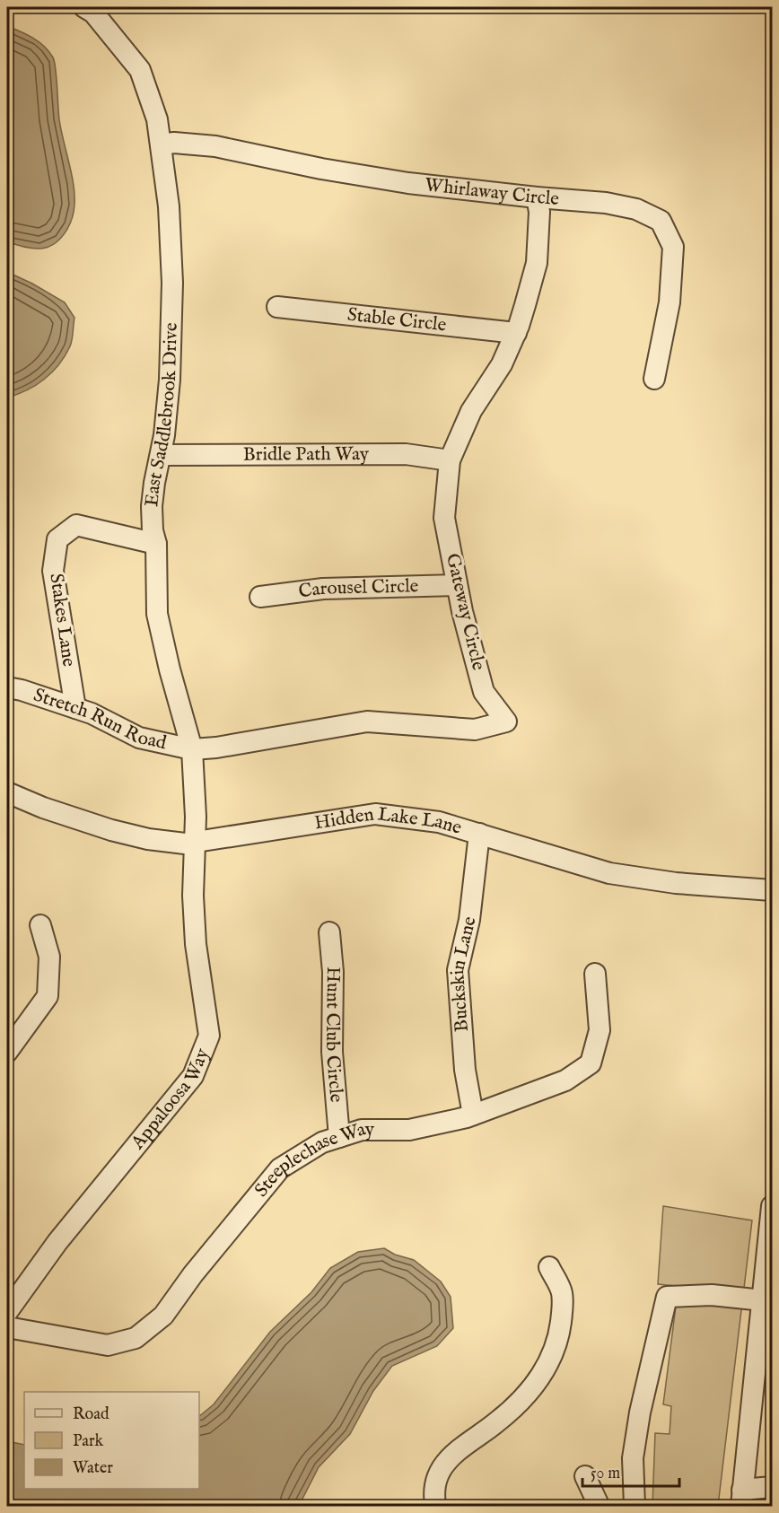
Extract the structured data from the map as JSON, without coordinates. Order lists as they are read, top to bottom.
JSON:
{
  "streets": {
    "street": [
      "Whirlaway Circle",
      "Stable Circle",
      "East Saddlebrook Drive",
      "Bridle Path Way",
      "Carousel Circle",
      "Gateway Circle",
      "Stakes Lane",
      "Stretch Run Road",
      "Hidden Lake Lane",
      "Buckskin Lane",
      "Hunt Club Circle",
      "Appaloosa Way",
      "Steeplechase Way"
    ]
  },
  "crossings": [
    ["Whirlaway Circle", "East Saddlebrook Drive"],
    ["Whirlaway Circle", "Gateway Circle"],
    ["Stable Circle", "Gateway Circle"],
    ["East Saddlebrook Drive", "Bridle Path Way"],
    ["East Saddlebrook Drive", "Gateway Circle"],
    ["East Saddlebrook Drive", "Stakes Lane"],
    ["East Saddlebrook Drive", "Stretch Run Road"],
    ["East Saddlebrook Drive", "Hidden Lake Lane"],
    ["East Saddlebrook Drive", "Appaloosa Way"],
    ["Bridle Path Way", "Gateway Circle"],
    ["Carousel Circle", "Gateway Circle"],
    ["Gateway Circle", "Stretch Run Road"],
    ["Stakes Lane", "Stretch Run Road"],
    ["Hidden Lake Lane", "Buckskin Lane"],
    ["Hidden Lake Lane", "Appaloosa Way"],
    ["Buckskin Lane", "Steeplechase Way"],
    ["Hunt Club Circle", "Steeplechase Way"]
  ],
  "legend": ["Road", "Park", "Water"],
  "scale_bar": "50 m"
}
